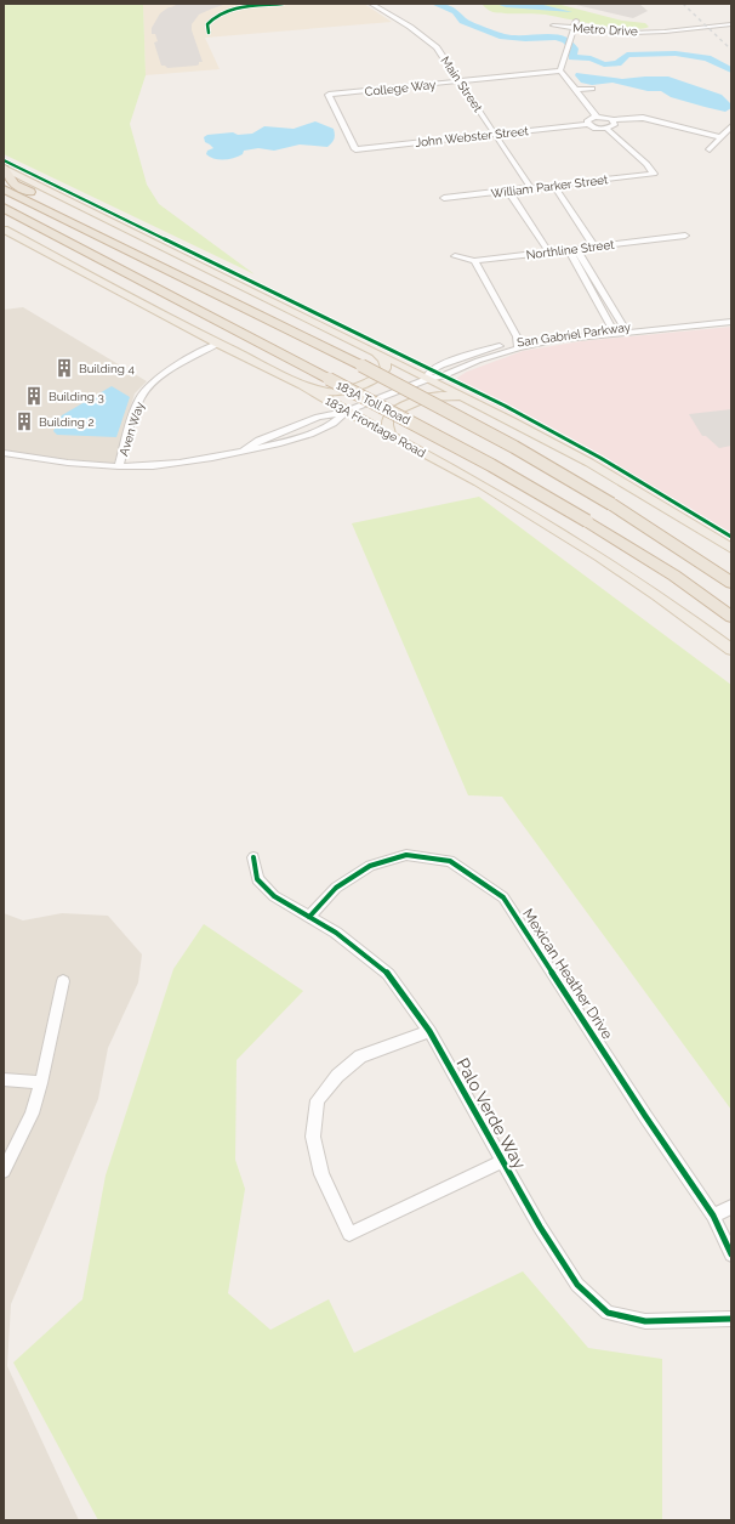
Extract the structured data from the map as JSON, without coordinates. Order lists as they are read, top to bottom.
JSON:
{
  "streets": {
    "highway": ["183A Toll Road"],
    "main road": ["183A Frontage Road"],
    "street": [
      "Metro Drive",
      "Main Street",
      "College Way",
      "John Webster Street",
      "William Parker Street",
      "Northline Street",
      "San Gabriel Parkway",
      "Aven Way",
      "Mexican Heather Drive",
      "Palo Verde Way"
    ]
  },
  "crossings": [
    ["Main Street", "College Way"],
    ["Main Street", "John Webster Street"],
    ["Main Street", "William Parker Street"],
    ["College Way", "John Webster Street"],
    ["San Gabriel Parkway", "183A Frontage Road"],
    ["San Gabriel Parkway", "Aven Way"],
    ["183A Frontage Road", "Aven Way"],
    ["Mexican Heather Drive", "Palo Verde Way"]
  ],
  "places": {
    "building": ["Building 4", "Building 3", "Building 2"]
  }
}
